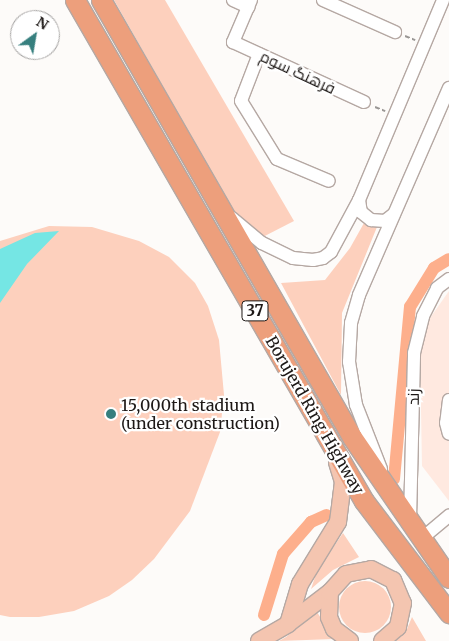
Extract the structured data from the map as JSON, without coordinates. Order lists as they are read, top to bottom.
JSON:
{
  "streets": {
    "highway": ["37", "Borujerd Ring Highway"],
    "street": ["فرهنگ سوم", "زند"]
  },
  "crossings": [
    ["زند", "Borujerd Ring Highway"]
  ],
  "places": ["15,000th stadium (under construction)"],
  "north": "top right"
}
